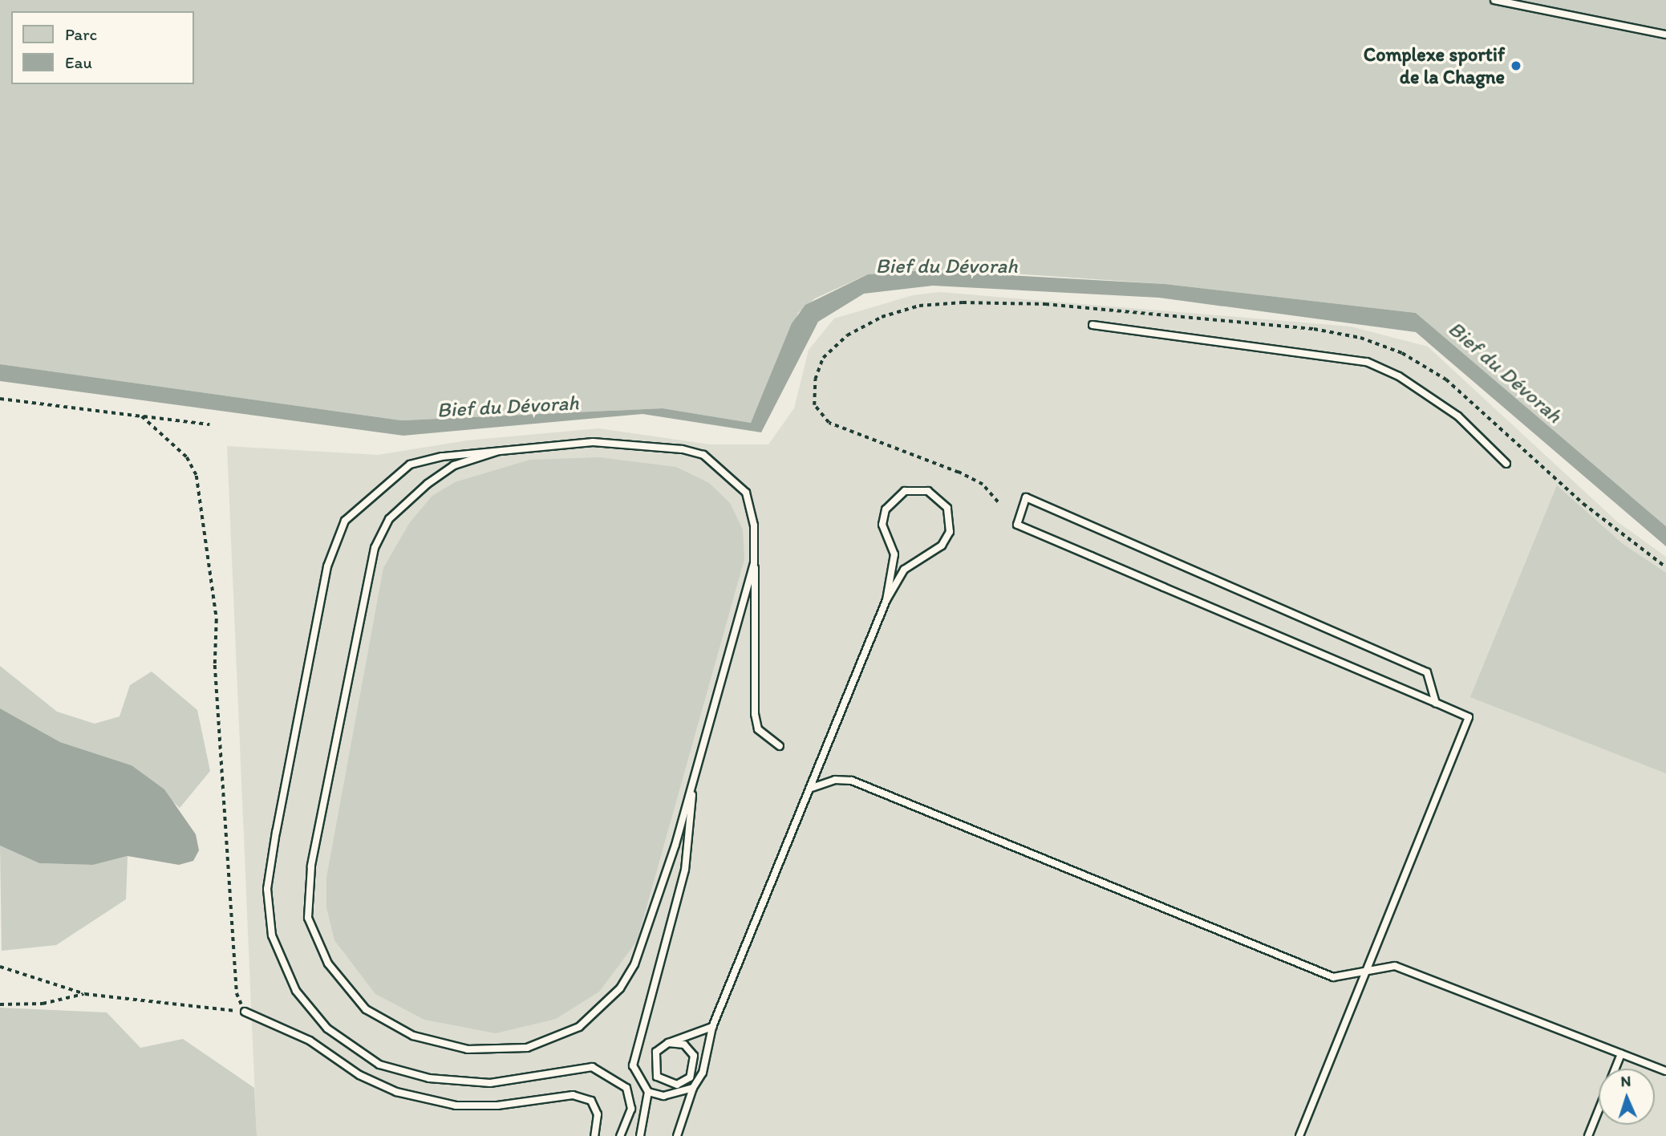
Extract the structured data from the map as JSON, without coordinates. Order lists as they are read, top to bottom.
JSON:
{
  "water": ["Bief du Dévorah"],
  "places": ["Complexe sportif de la Chagne"],
  "legend": ["Parc", "Eau"],
  "north": "top"
}
